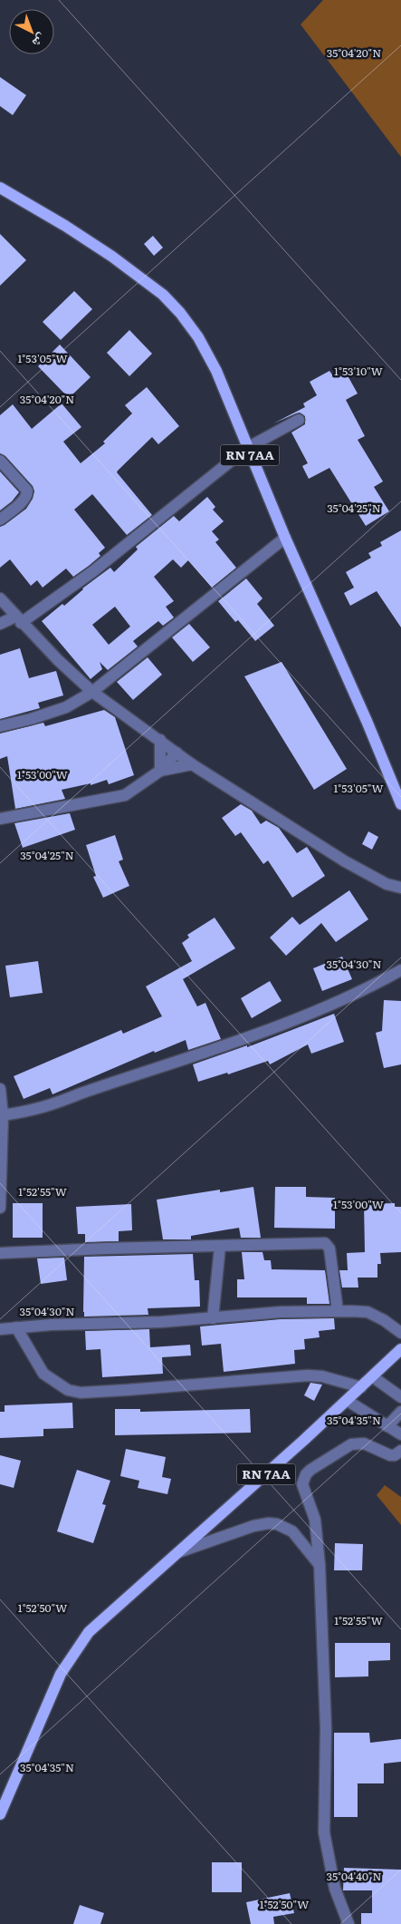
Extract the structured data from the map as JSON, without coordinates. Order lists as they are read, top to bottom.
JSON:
{
  "streets": {
    "main road": ["RN 7AA"]
  },
  "north": "bottom right",
  "coordinates": [
    "35°04'20\"N",
    "1°53'05\"W",
    "1°53'10\"W",
    "35°04'25\"N",
    "1°53'00\"W",
    "35°04'30\"N",
    "1°52'55\"W",
    "35°04'35\"N",
    "1°52'50\"W",
    "35°04'40\"N"
  ]
}
